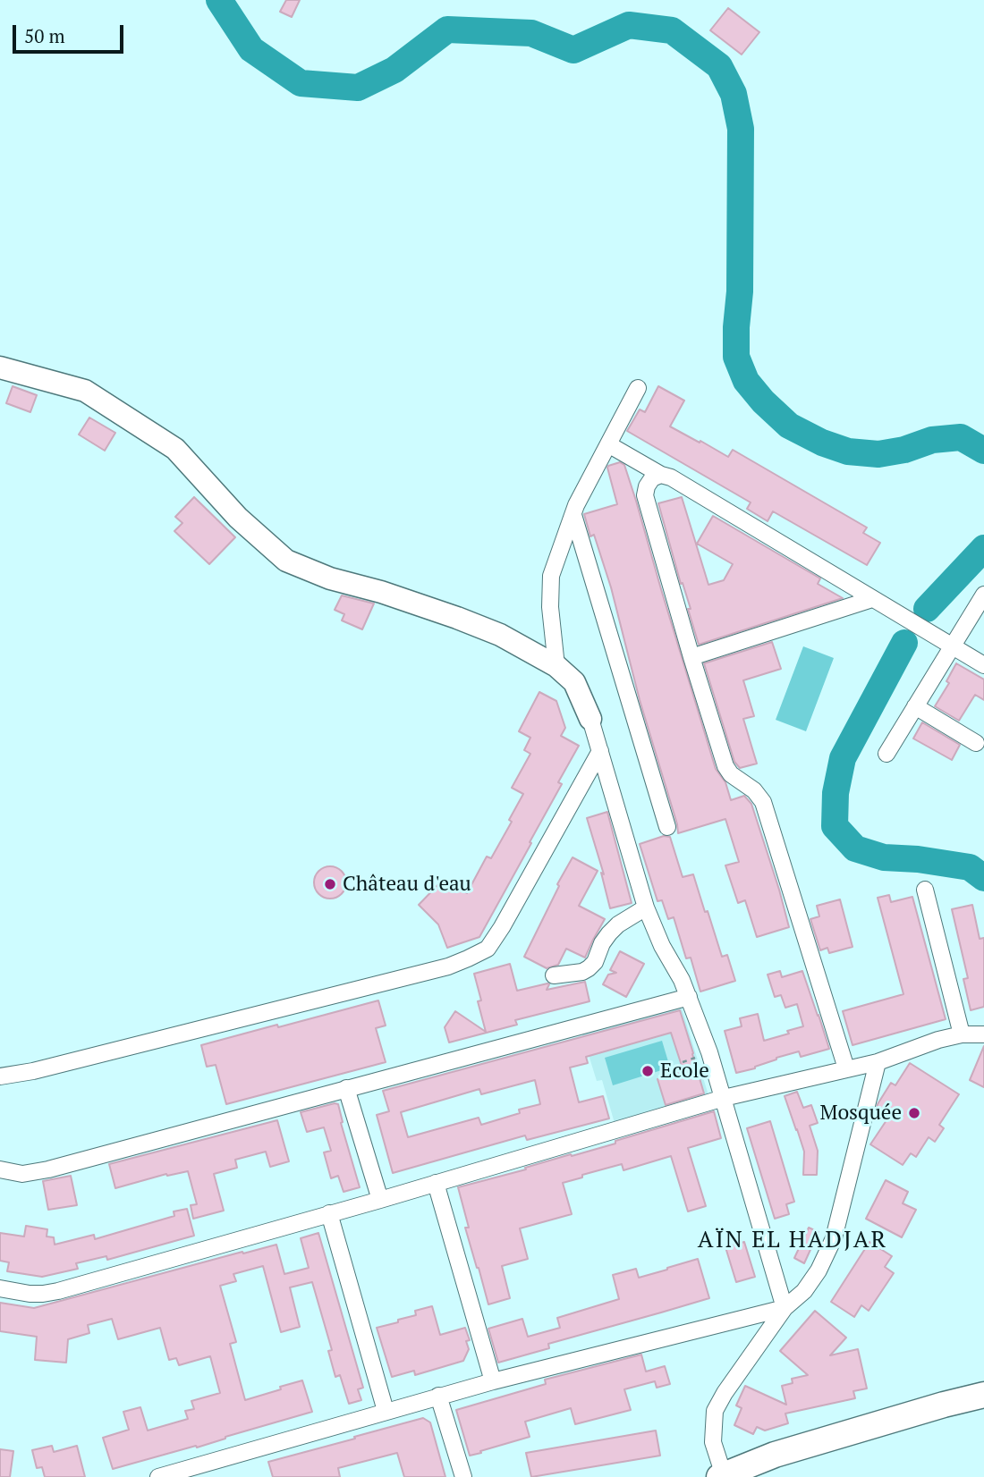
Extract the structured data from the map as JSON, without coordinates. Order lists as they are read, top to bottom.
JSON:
{
  "districts": ["AÏN EL HADJAR"],
  "places": ["Château d'eau", "Ecole", "Mosquée"],
  "scale_bar": "50 m"
}
